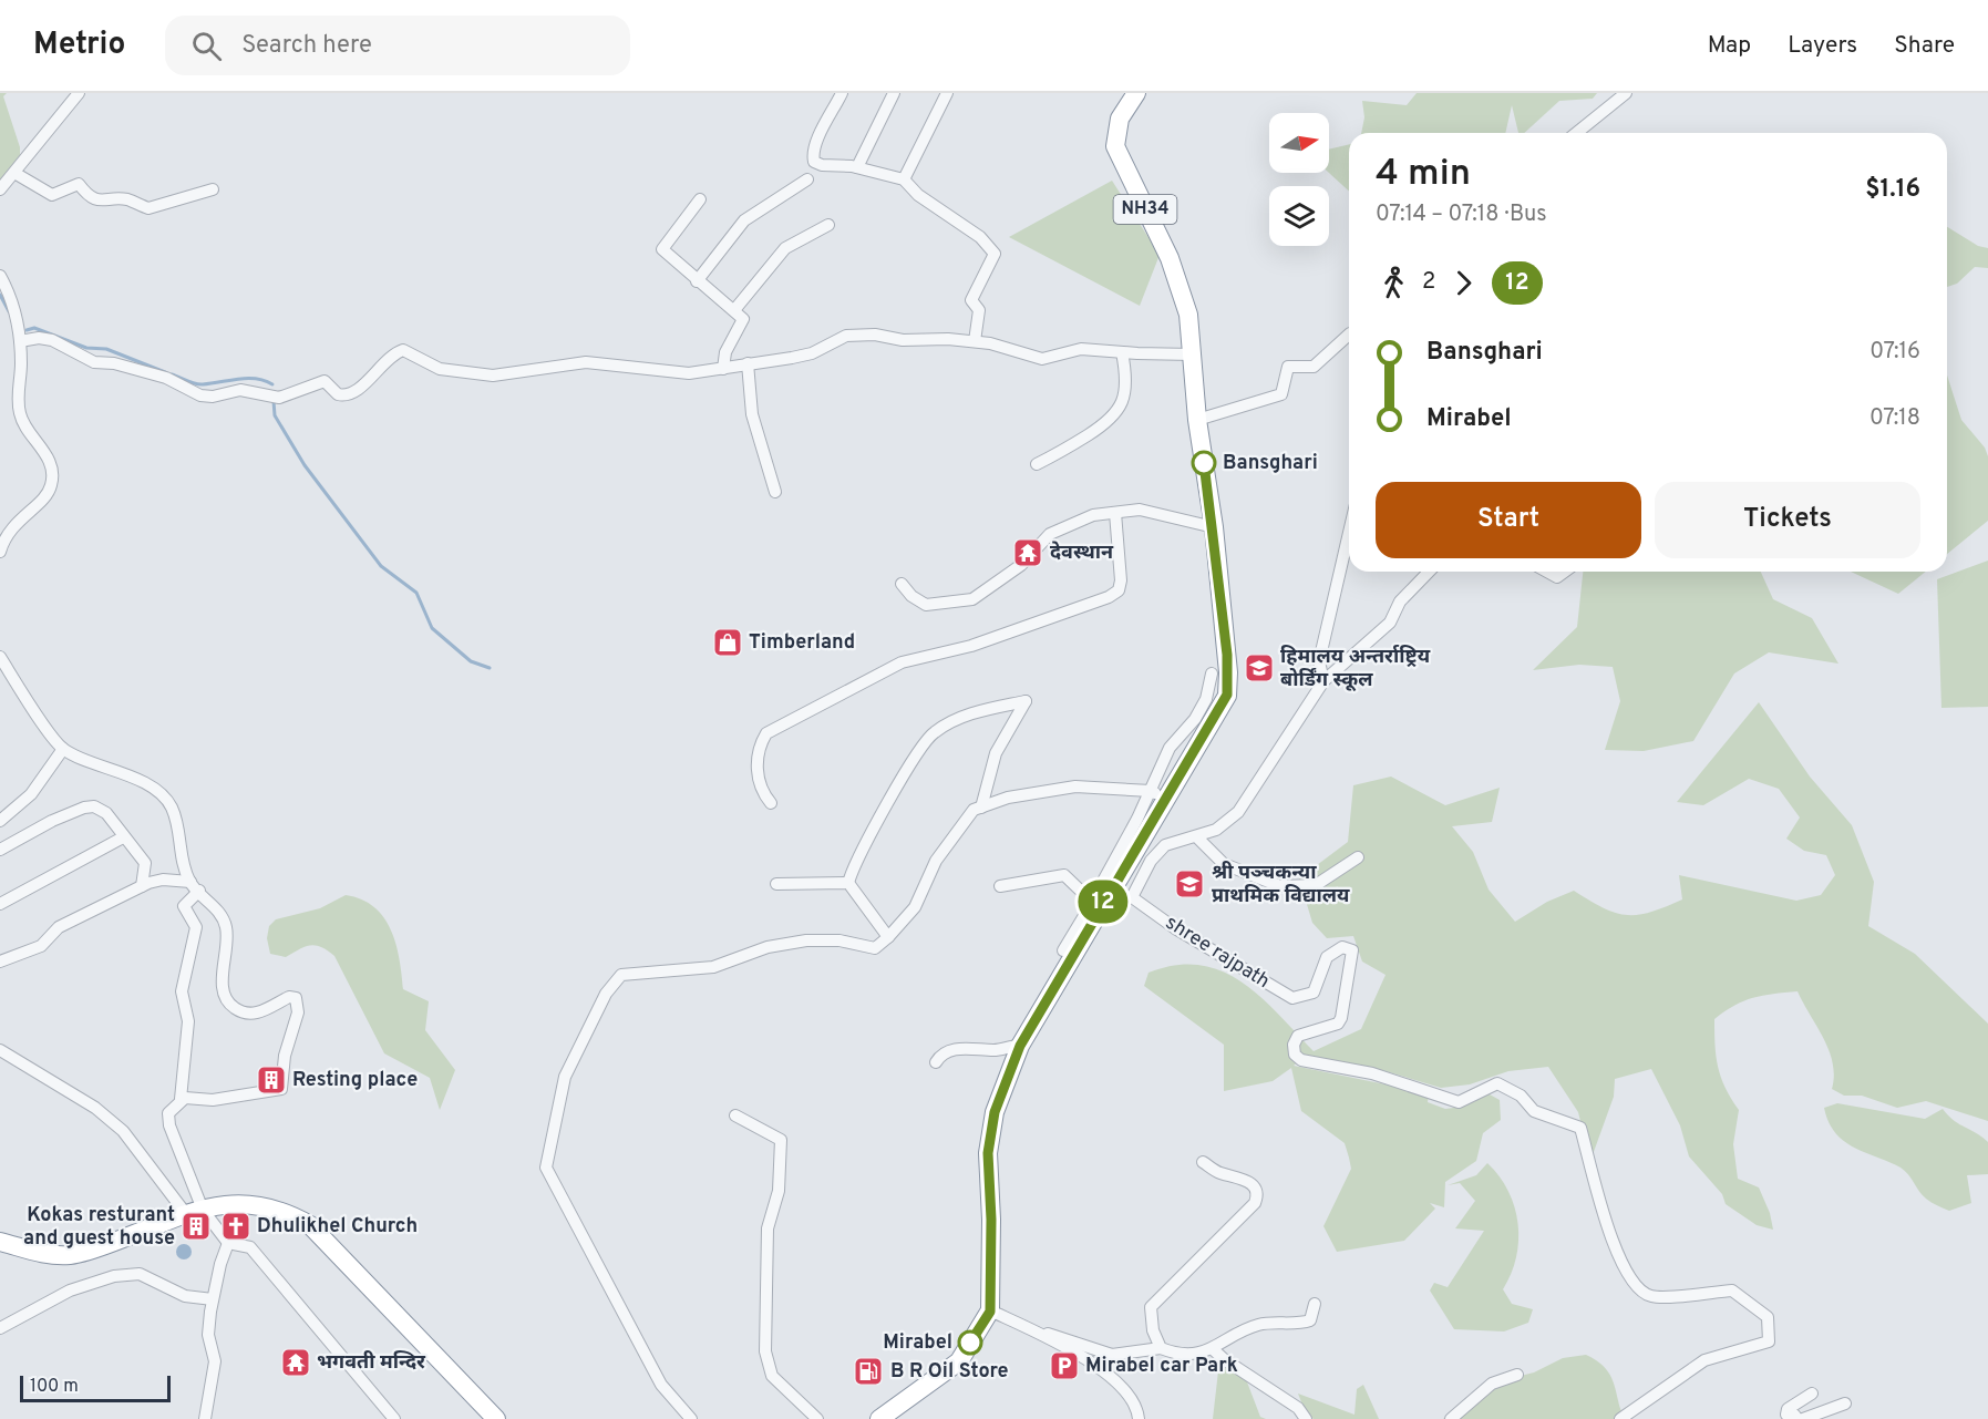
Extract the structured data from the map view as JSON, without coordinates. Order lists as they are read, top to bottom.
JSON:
{
  "streets": {
    "highway": ["NH34"],
    "street": ["shree rajpath"]
  },
  "places": {
    "other": ["Bansghari", "Mirabel"],
    "temple": ["देवस्थान", "भगवती मन्दिर"],
    "shop": ["Timberland"],
    "school or university": ["हिमालय अन्तर्राष्ट्रिय बोर्डिंग स्कूल", "श्री पञ्चकन्या प्राथमिक विद्यालय"],
    "building": ["Resting place", "Kokas resturant and guest house"],
    "church": ["Dhulikhel Church"],
    "parking": ["Mirabel car Park"],
    "fuel station": ["B R Oil Store"]
  },
  "lines": ["bus line 12"],
  "scale_bar": "100 m",
  "north": "right",
  "page": {
    "header": "Metrio",
    "search": "Search here",
    "nav": ["Map", "Layers", "Share"],
    "on_map": "12",
    "heading": ["4 min", "07:14 – 07:18 · Bus", "$1.16"],
    "legs": ["2", "12"],
    "list": [
      {
        "name": "Bansghari",
        "value": "07:16"
      },
      {
        "name": "Mirabel",
        "value": "07:18"
      }
    ],
    "buttons": ["Start", "Tickets"],
    "scale": "100 m"
  }
}
